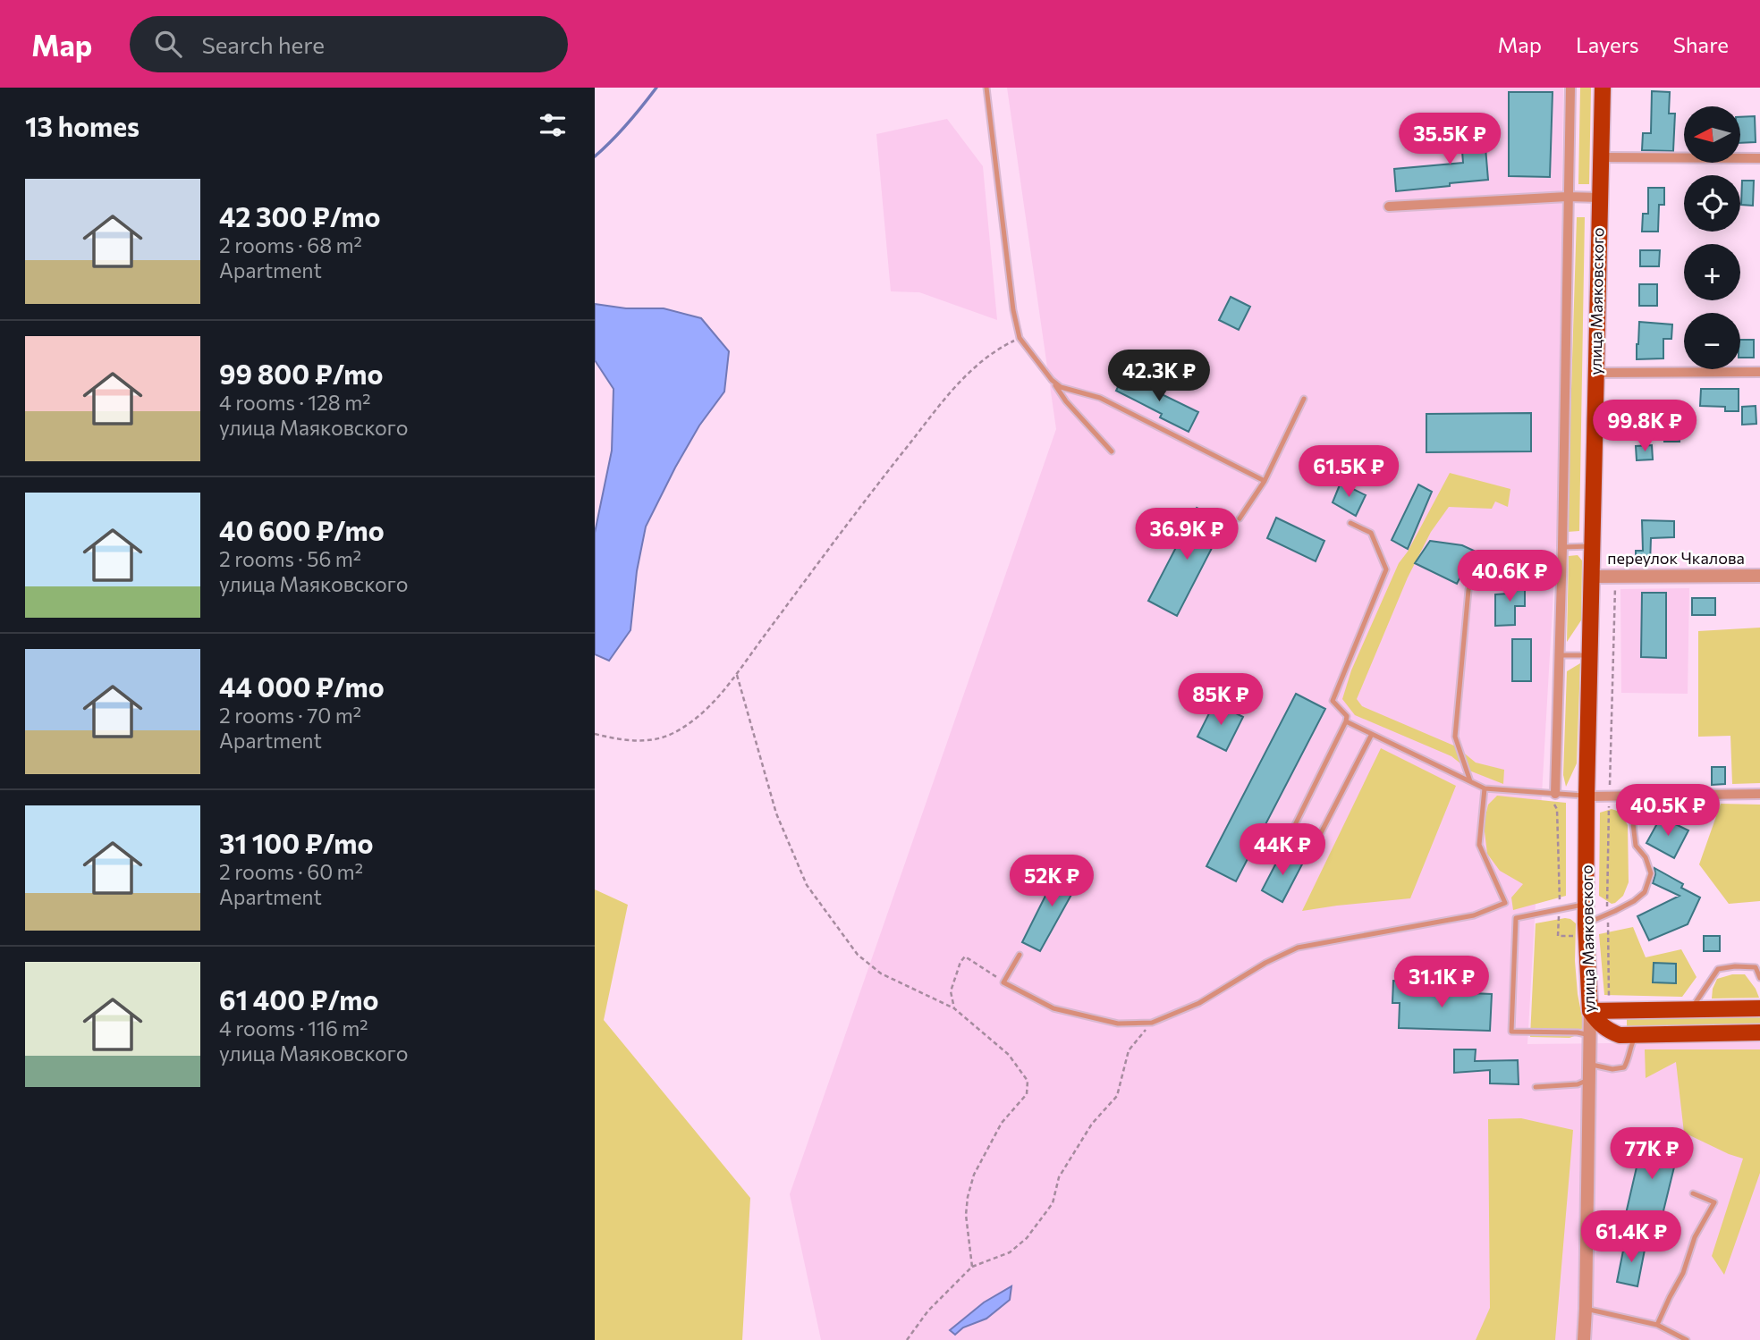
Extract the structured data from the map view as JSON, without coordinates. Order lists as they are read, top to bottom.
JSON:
{
  "streets": {
    "main road": ["улица Маяковского"],
    "street": ["переулок Чкалова"]
  },
  "crossings": [
    ["улица Маяковского", "переулок Чкалова"]
  ],
  "north": "left",
  "page": {
    "header": "Map",
    "search": "Search here",
    "nav": ["Map", "Layers", "Share"],
    "heading": "13 homes",
    "map_buttons": ["+", "−"],
    "price": [
      "35.5K ₽",
      "42.3K ₽",
      "99.8K ₽",
      "61.5K ₽",
      "36.9K ₽",
      "40.6K ₽",
      "85K ₽",
      "40.5K ₽",
      "44K ₽",
      "52K ₽",
      "31.1K ₽",
      "77K ₽",
      "61.4K ₽"
    ],
    "list": [
      {
        "name": "42 300 ₽/mo",
        "note": "2 rooms · 68 m² · Apartment"
      },
      {
        "name": "99 800 ₽/mo",
        "note": "4 rooms · 128 m² · улица Маяковского"
      },
      {
        "name": "40 600 ₽/mo",
        "note": "2 rooms · 56 m² · улица Маяковского"
      },
      {
        "name": "44 000 ₽/mo",
        "note": "2 rooms · 70 m² · Apartment"
      },
      {
        "name": "31 100 ₽/mo",
        "note": "2 rooms · 60 m² · Apartment"
      },
      {
        "name": "61 400 ₽/mo",
        "note": "4 rooms · 116 m² · улица Маяковского"
      }
    ]
  }
}
